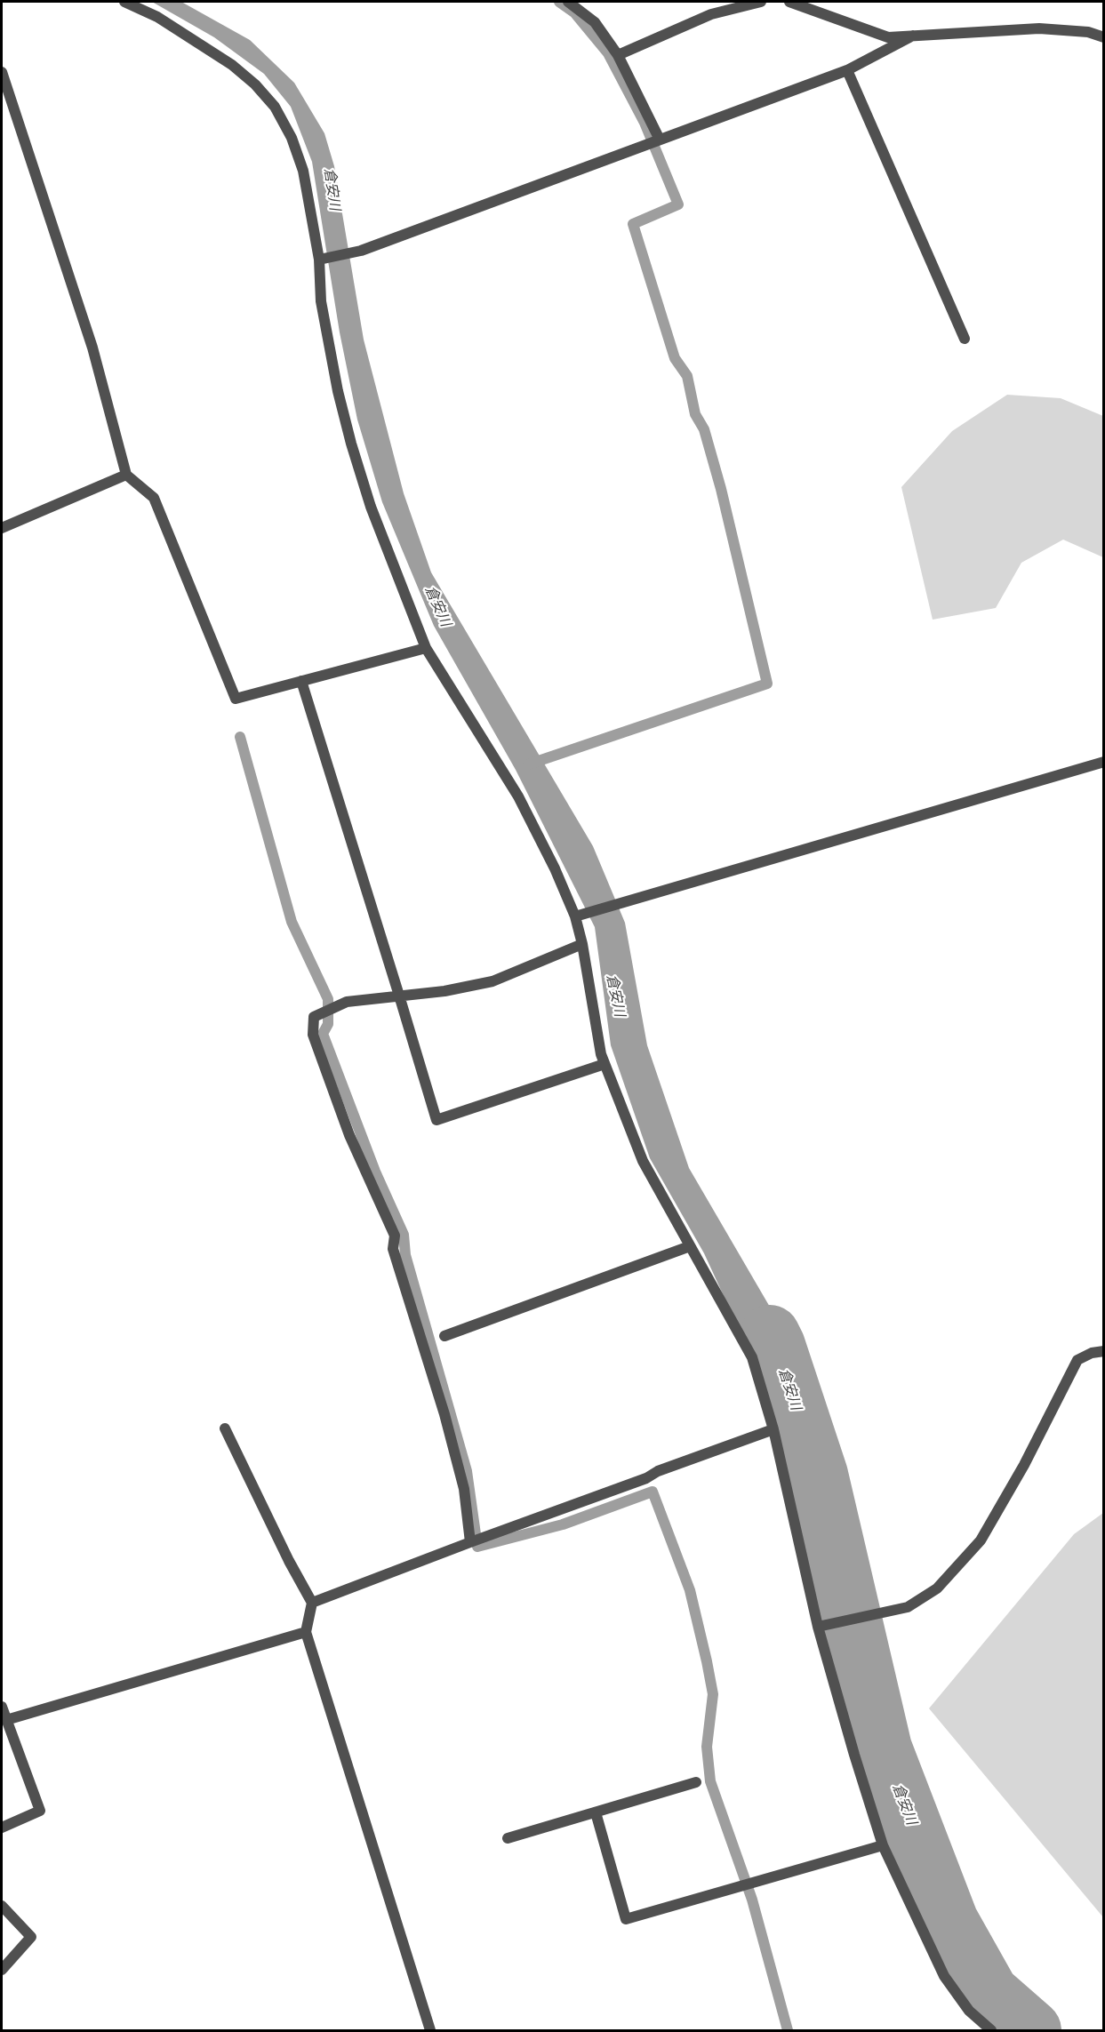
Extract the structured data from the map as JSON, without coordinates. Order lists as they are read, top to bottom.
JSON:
{
  "water": ["倉安川"]
}
